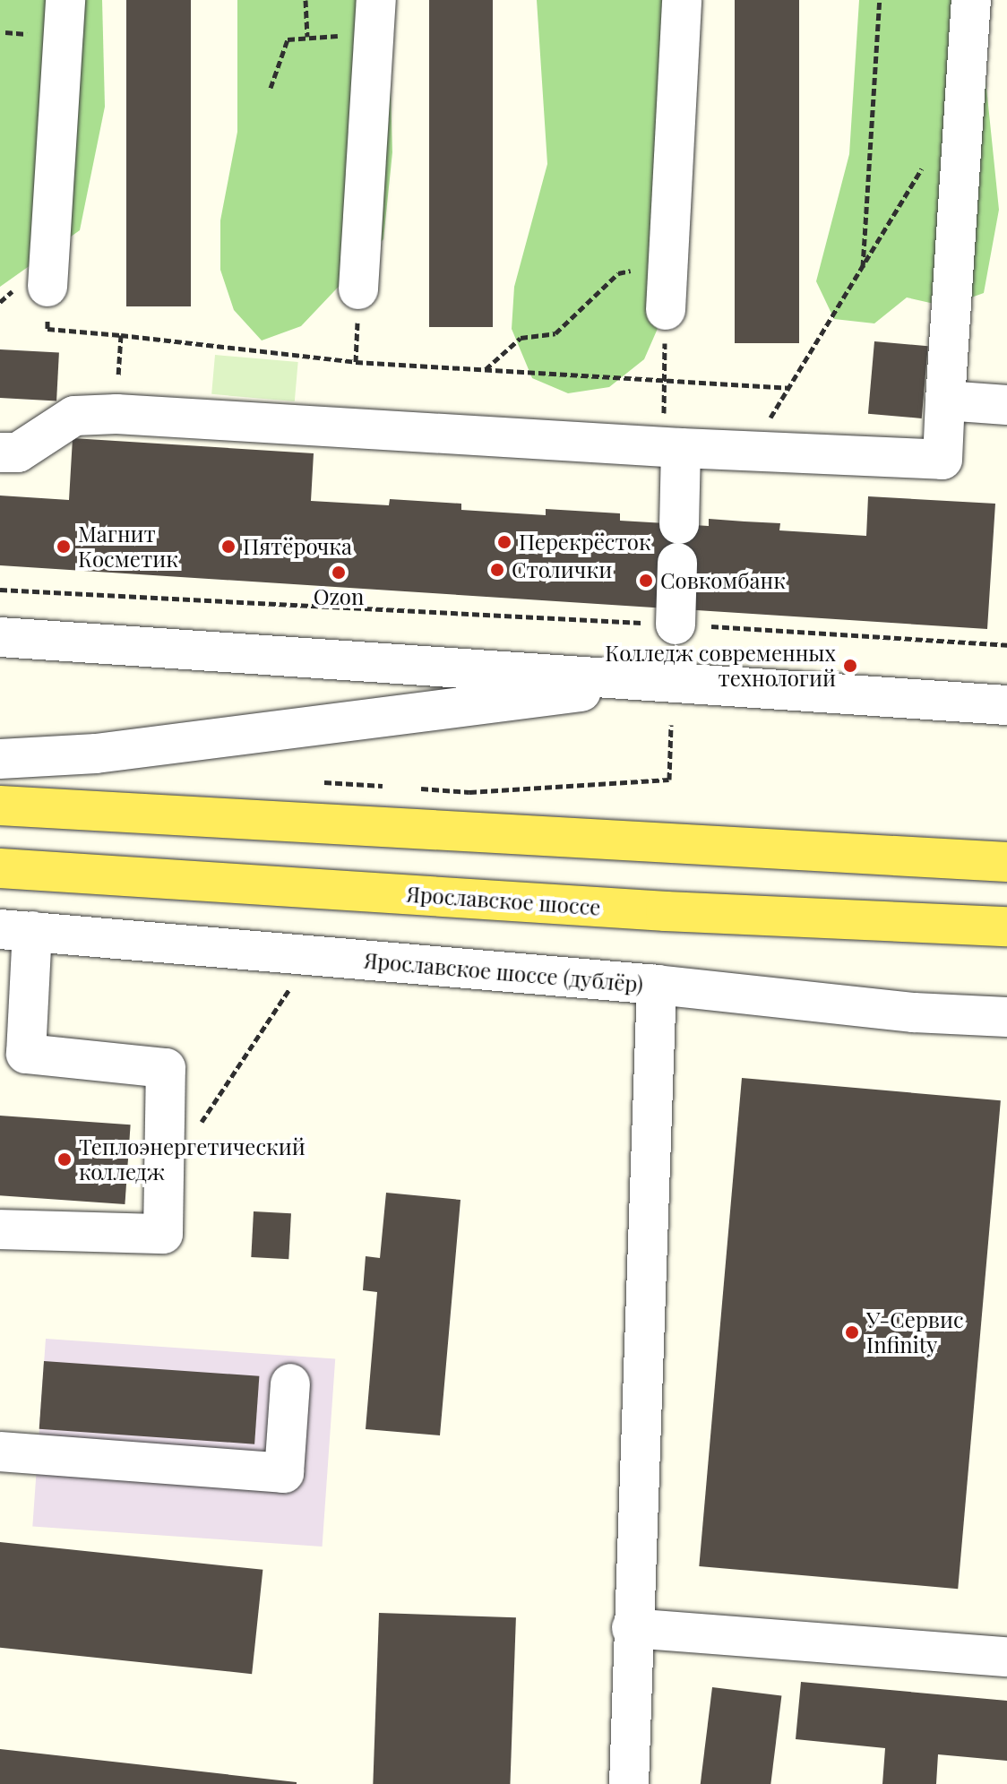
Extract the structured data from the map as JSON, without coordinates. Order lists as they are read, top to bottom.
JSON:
{
  "streets": {
    "main road": ["Ярославское шоссе"],
    "street": ["Ярославское шоссе (дублёр)"]
  },
  "places": [
    "Перекрёсток",
    "Магнит Косметик",
    "Пятёрочка",
    "Столички",
    "Ozon",
    "Совкомбанк",
    "Колледж современных технологий",
    "Теплоэнергетический колледж",
    "У-Сервис Infinity"
  ]
}
